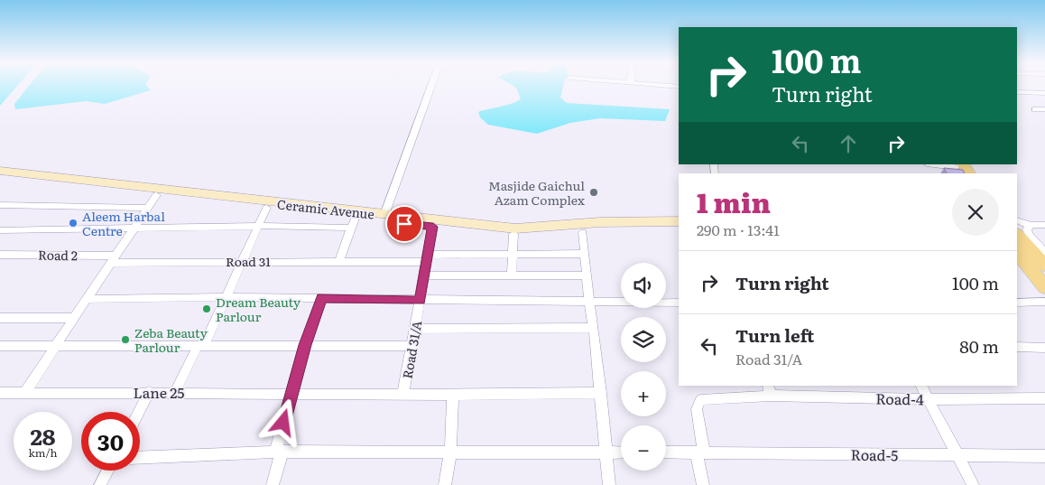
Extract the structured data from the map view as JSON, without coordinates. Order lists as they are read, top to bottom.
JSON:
{
  "streets": {
    "main road": ["Ceramic Avenue"],
    "street": [
      "Road 2",
      "Road 31",
      "Road 31/A",
      "Lane 25",
      "Road-4",
      "Road-5"
    ]
  },
  "crossings": [
    ["Ceramic Avenue", "Road 31/A"],
    ["Road 2", "Road 31"],
    ["Road 31", "Road 31/A"],
    ["Road 31/A", "Lane 25"],
    ["Road-4", "Road-5"]
  ],
  "places": [
    "Masjide Gaichul Azam Complex",
    "Aleem Harbal Centre",
    "Dream Beauty Parlour",
    "Zeba Beauty Parlour"
  ],
  "page": {
    "turn": ["100 m", "Turn right"],
    "heading": ["1 min", "290 m · 13:41"],
    "list": [
      {
        "name": "Turn right",
        "value": "100 m"
      },
      {
        "name": "Turn left",
        "note": "Road 31/A",
        "value": "80 m"
      }
    ],
    "map_buttons": ["+", "−"],
    "speed": "28 km/h",
    "limit": "30"
  }
}
